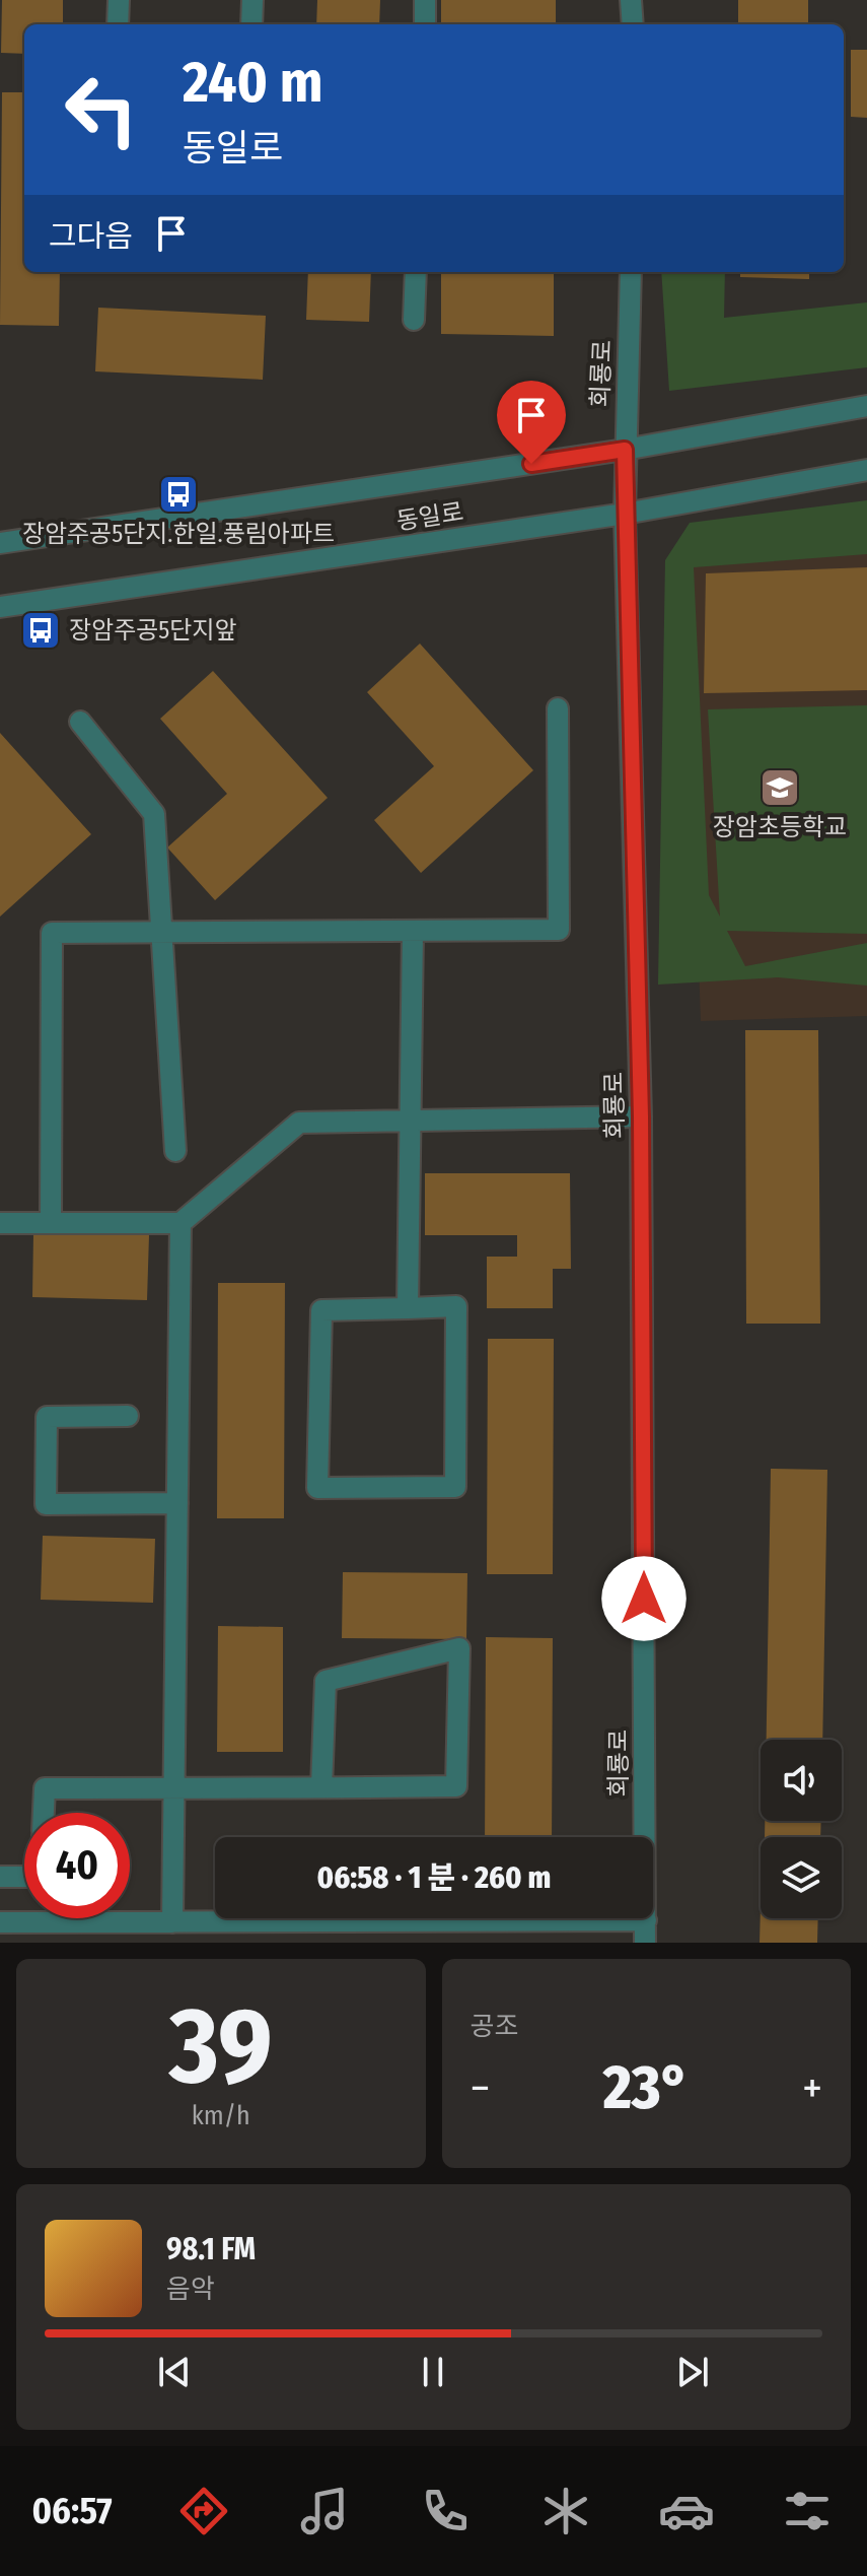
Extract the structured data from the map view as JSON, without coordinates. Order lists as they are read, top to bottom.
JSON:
{
  "streets": {
    "street": ["회룡로", "동일로"]
  },
  "crossings": [
    ["회룡로", "동일로"]
  ],
  "places": {
    "bus stop": ["장암주공5단지.한일.풍림아파트", "장암주공5단지앞"],
    "school or university": ["장암초등학교"]
  },
  "page": {
    "turn": ["240 m", "동일로"],
    "then": "그다음",
    "limit": "40",
    "trip": "06:58 · 1 분 · 260 m",
    "tile": [
      ["39", "km/h"],
      "공조"
    ],
    "heat": ["−", "23°", "+"],
    "song": ["98.1 FM", "음악"],
    "tabs": "06:57"
  }
}
